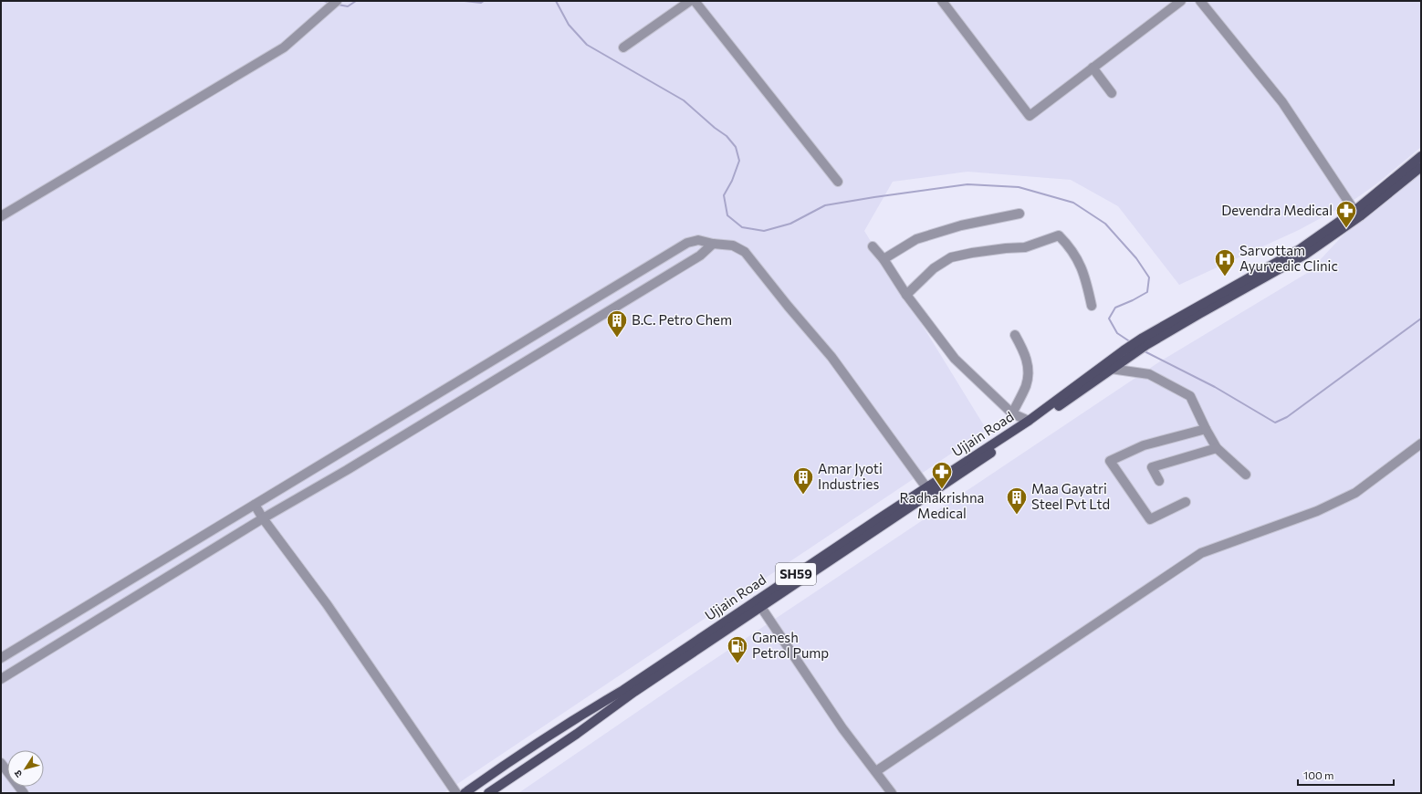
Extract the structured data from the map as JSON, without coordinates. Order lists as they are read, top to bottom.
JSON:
{
  "streets": {
    "main road": ["Ujjain Road", "SH59"]
  },
  "places": {
    "pharmacy": ["Devendra Medical", "Radhakrishna Medical"],
    "hospital": ["Sarvottam Ayurvedic Clinic"],
    "building": ["B.C. Petro Chem", "Amar Jyoti Industries", "Maa Gayatri Steel Pvt Ltd"],
    "fuel station": ["Ganesh Petrol Pump"]
  },
  "scale_bar": "100 m",
  "north": "bottom left"
}
